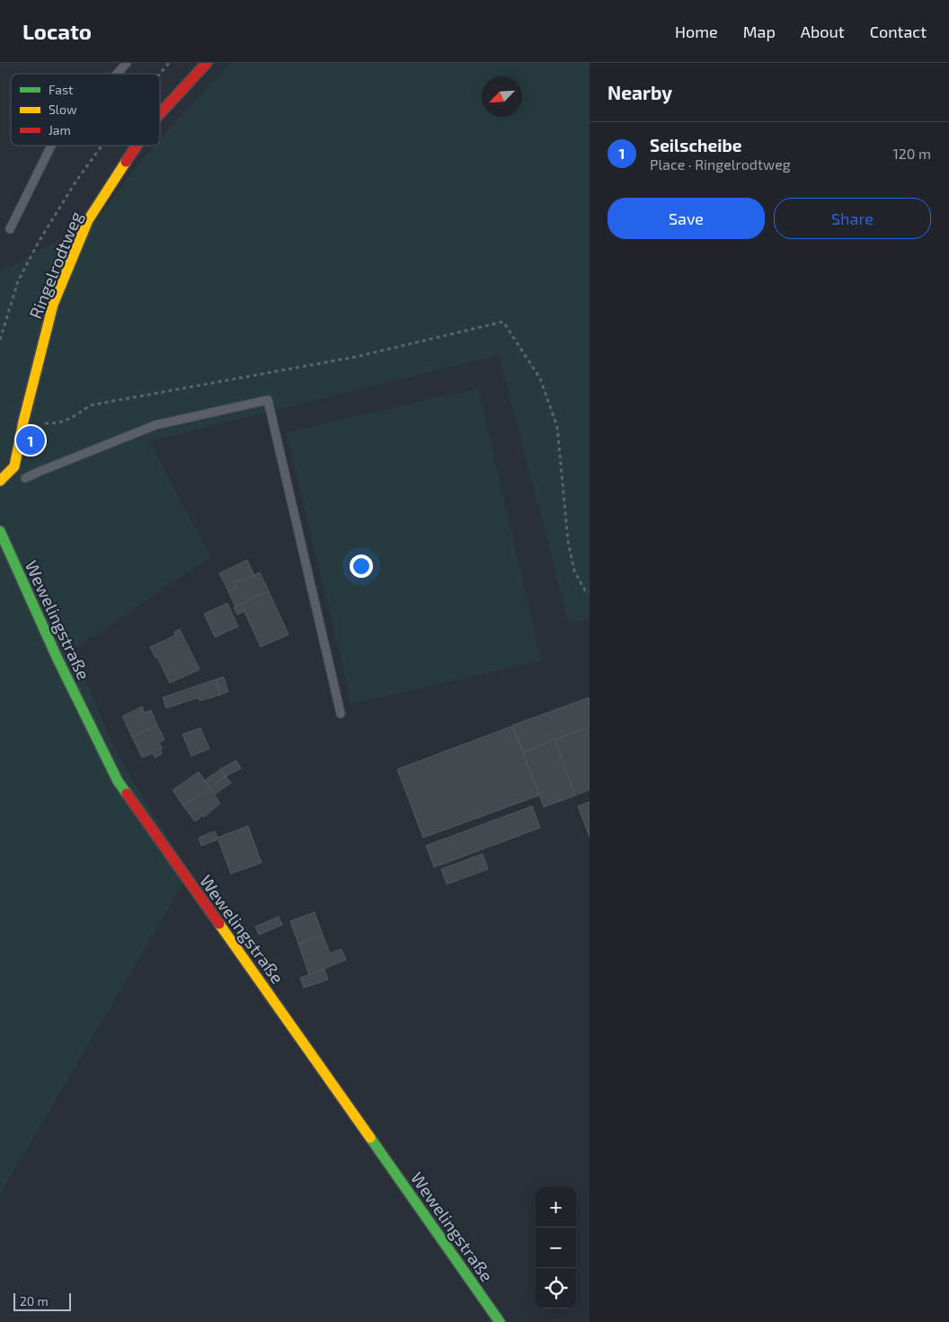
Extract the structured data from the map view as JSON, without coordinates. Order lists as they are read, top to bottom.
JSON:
{
  "streets": {
    "street": ["Ringelrodtweg", "Wewelingstraße"]
  },
  "legend": ["Fast", "Slow", "Jam"],
  "scale_bar": "20 m",
  "north": "bottom left",
  "page": {
    "header": "Locato",
    "nav": [
      "Home",
      "Map",
      "About",
      "Contact"
    ],
    "heading": "Nearby",
    "list": [
      {
        "mark": "1",
        "name": "Seilscheibe",
        "note": "Place · Ringelrodtweg",
        "value": "120 m"
      }
    ],
    "buttons": ["Save", "Share"],
    "pins": "1",
    "map_buttons": ["+", "−"],
    "scale": "20 m"
  }
}
